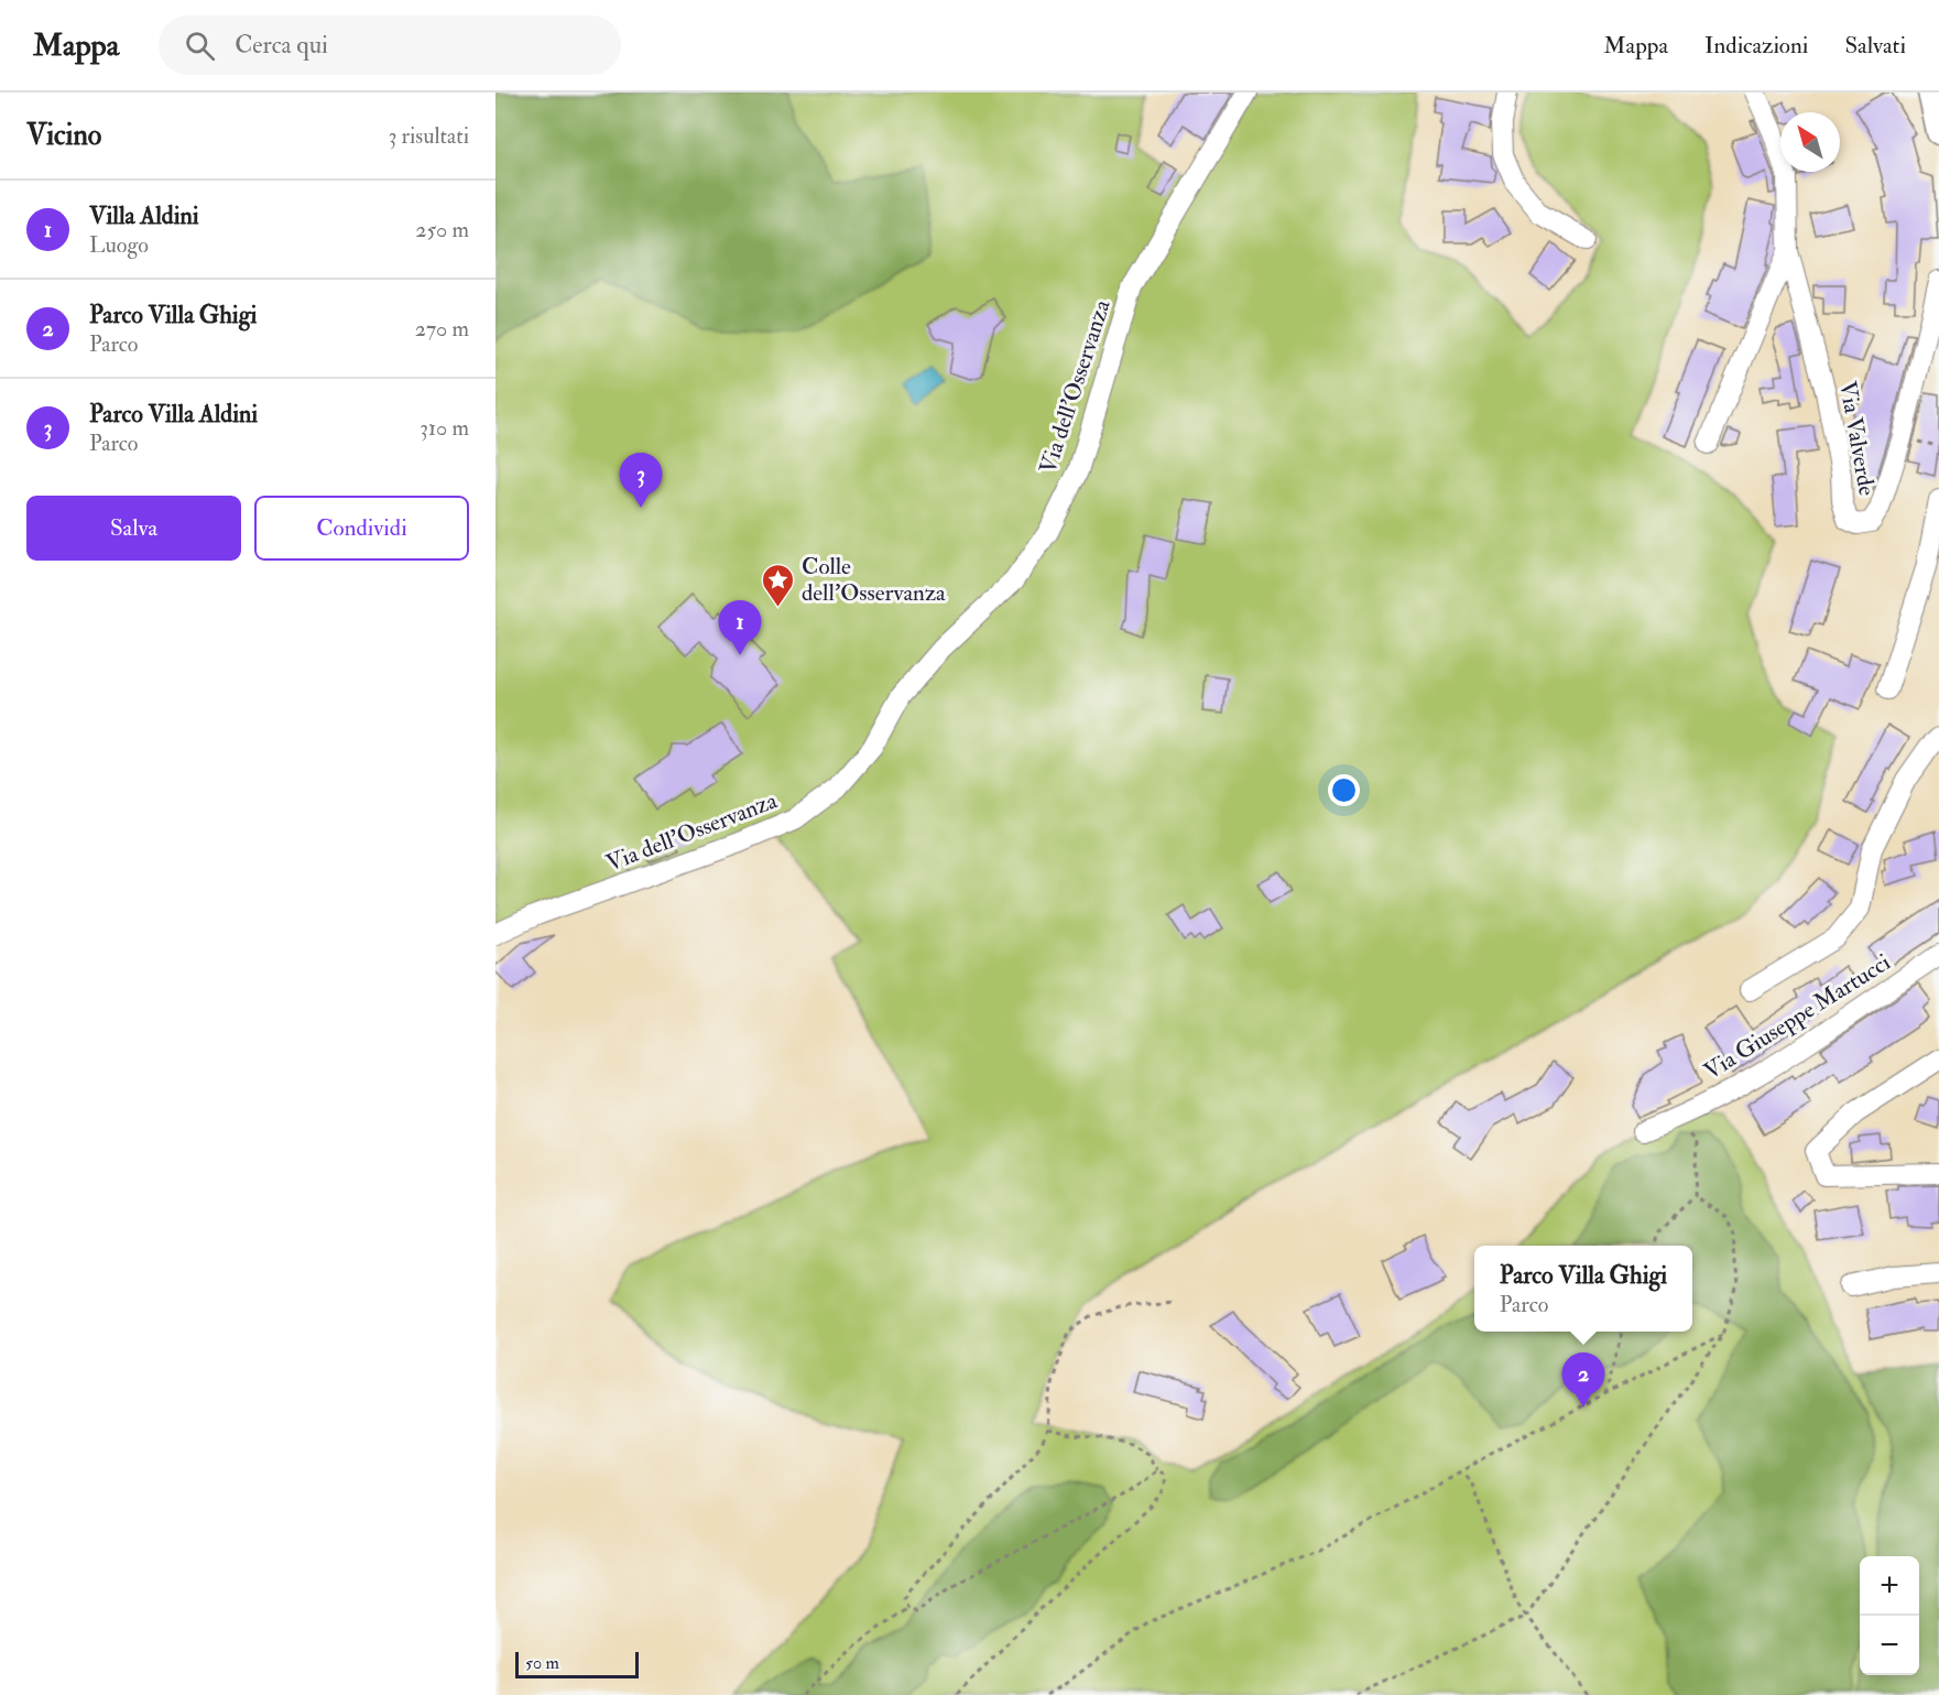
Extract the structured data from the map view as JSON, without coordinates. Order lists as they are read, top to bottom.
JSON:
{
  "streets": {
    "street": ["Via dell'Osservanza", "Via Valverde", "Via Giuseppe Martucci"]
  },
  "places": {
    "place": ["Colle dell'Osservanza"]
  },
  "scale_bar": "50 m",
  "north": "top left",
  "page": {
    "header": "Mappa",
    "search": "Cerca qui",
    "nav": ["Mappa", "Indicazioni", "Salvati"],
    "heading": ["Vicino", "3 risultati"],
    "list": [
      {
        "mark": "1",
        "name": "Villa Aldini",
        "note": "Luogo",
        "value": "250 m"
      },
      {
        "mark": "2",
        "name": "Parco Villa Ghigi",
        "note": "Parco",
        "value": "270 m"
      },
      {
        "mark": "3",
        "name": "Parco Villa Aldini",
        "note": "Parco",
        "value": "310 m"
      }
    ],
    "pins": ["3", "1", "2"],
    "buttons": ["Salva", "Condividi"],
    "popup": ["Parco Villa Ghigi", "Parco"],
    "map_buttons": ["+", "−"],
    "scale": "50 m"
  }
}
